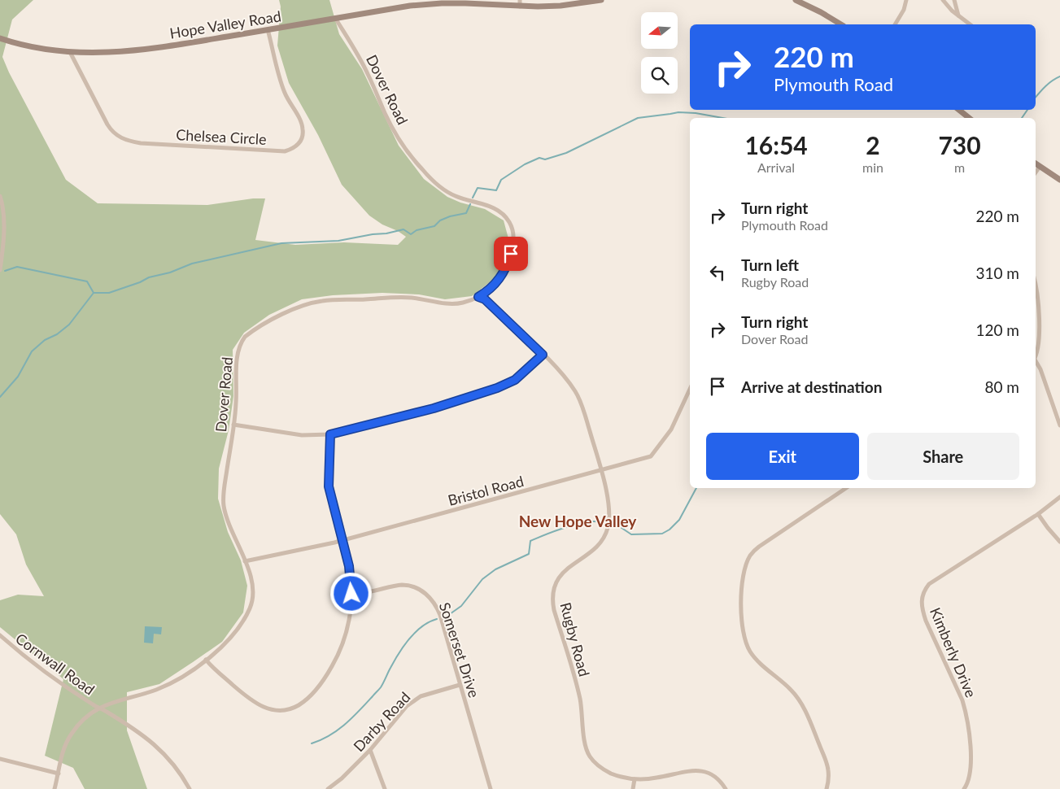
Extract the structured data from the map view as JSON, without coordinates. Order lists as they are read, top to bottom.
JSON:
{
  "streets": {
    "main road": ["Hope Valley Road"],
    "street": [
      "Dover Road",
      "Chelsea Circle",
      "Bristol Road",
      "Rugby Road",
      "Somerset Drive",
      "Kimberly Drive",
      "Cornwall Road",
      "Darby Road"
    ]
  },
  "crossings": [
    ["Hope Valley Road", "Dover Road"],
    ["Hope Valley Road", "Chelsea Circle"],
    ["Dover Road", "Bristol Road"],
    ["Dover Road", "Rugby Road"],
    ["Dover Road", "Cornwall Road"],
    ["Bristol Road", "Rugby Road"],
    ["Somerset Drive", "Darby Road"]
  ],
  "districts": ["New Hope Valley"],
  "north": "left",
  "page": {
    "turn": ["220 m", "Plymouth Road"],
    "eta": [
      "16:54",
      "Arrival",
      "2",
      "min",
      "730",
      "m"
    ],
    "list": [
      {
        "name": "Turn right",
        "note": "Plymouth Road",
        "value": "220 m"
      },
      {
        "name": "Turn left",
        "note": "Rugby Road",
        "value": "310 m"
      },
      {
        "name": "Turn right",
        "note": "Dover Road",
        "value": "120 m"
      },
      {
        "name": "Arrive at destination",
        "value": "80 m"
      }
    ],
    "buttons": ["Exit", "Share"]
  }
}
